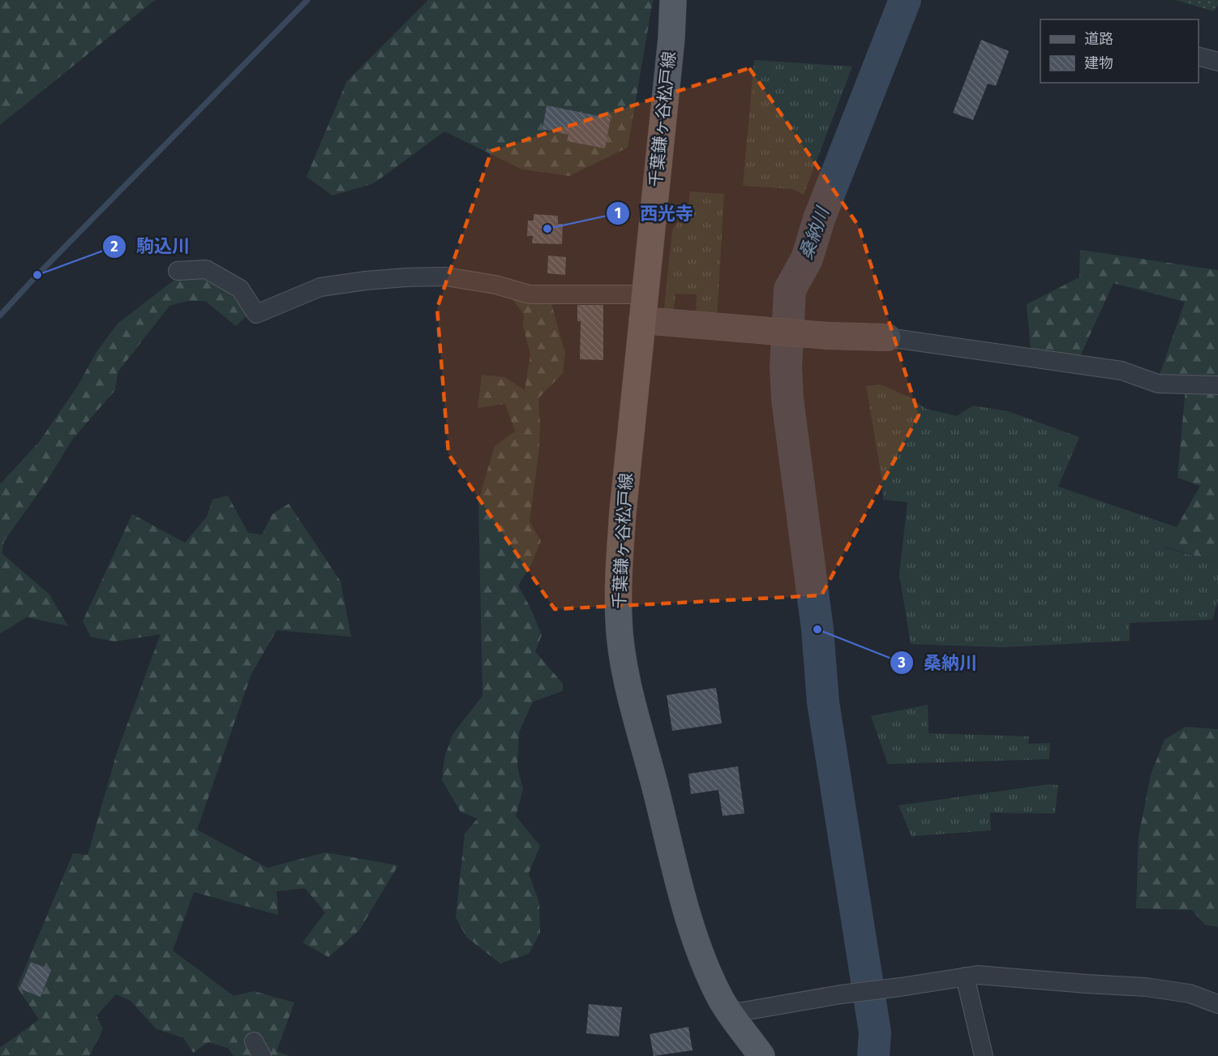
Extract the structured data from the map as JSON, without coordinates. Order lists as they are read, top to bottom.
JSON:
{
  "streets": {
    "main road": ["千葉鎌ヶ谷松戸線"]
  },
  "water": ["桑納川"],
  "places": ["西光寺", "駒込川", "桑納川"],
  "legend": ["道路", "建物"]
}
